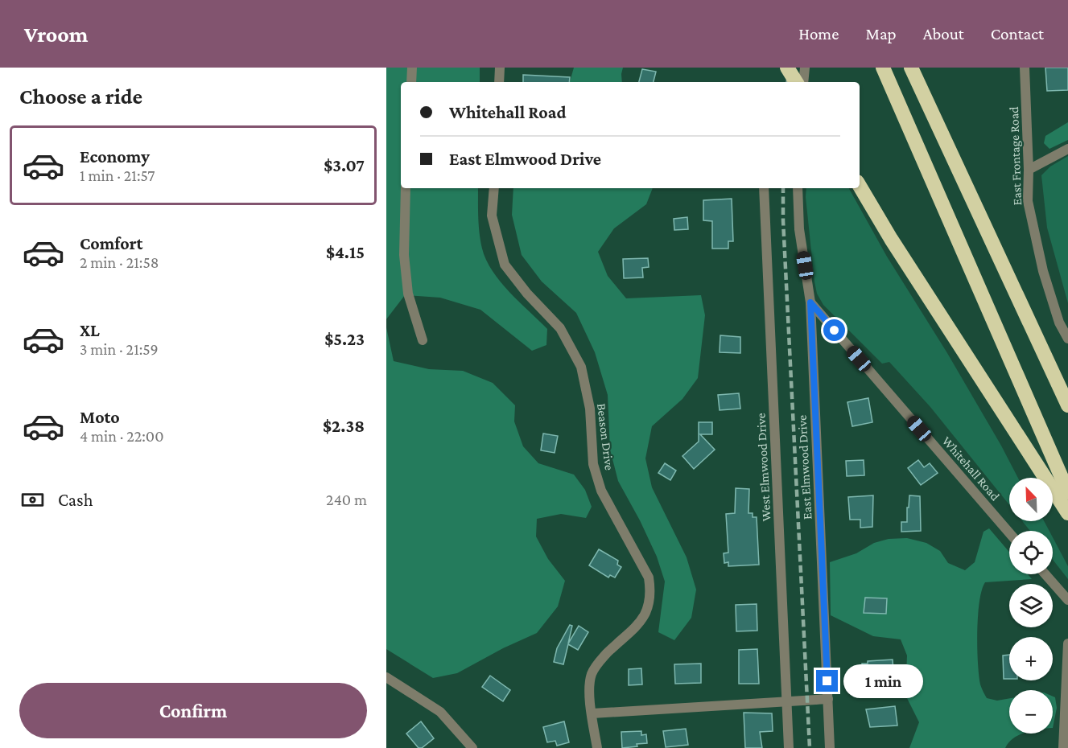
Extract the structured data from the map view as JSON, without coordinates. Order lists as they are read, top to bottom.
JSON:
{
  "streets": {
    "street": [
      "East Frontage Road",
      "Beason Drive",
      "West Elmwood Drive",
      "East Elmwood Drive",
      "Whitehall Road"
    ]
  },
  "crossings": [
    ["East Elmwood Drive", "Whitehall Road"]
  ],
  "north": "top left",
  "page": {
    "header": "Vroom",
    "nav": [
      "Home",
      "Map",
      "About",
      "Contact"
    ],
    "heading": "Choose a ride",
    "banner": ["Whitehall Road", "East Elmwood Drive"],
    "list": [
      {
        "name": "Economy",
        "note": "1 min · 21:57",
        "value": "$3.07"
      },
      {
        "name": "Comfort",
        "note": "2 min · 21:58",
        "value": "$4.15"
      },
      {
        "name": "XL",
        "note": "3 min · 21:59",
        "value": "$5.23"
      },
      {
        "name": "Moto",
        "note": "4 min · 22:00",
        "value": "$2.38"
      }
    ],
    "pay": ["Cash", "240 m"],
    "map_buttons": ["+", "−"],
    "bubble": "1 min",
    "buttons": "Confirm"
  }
}
